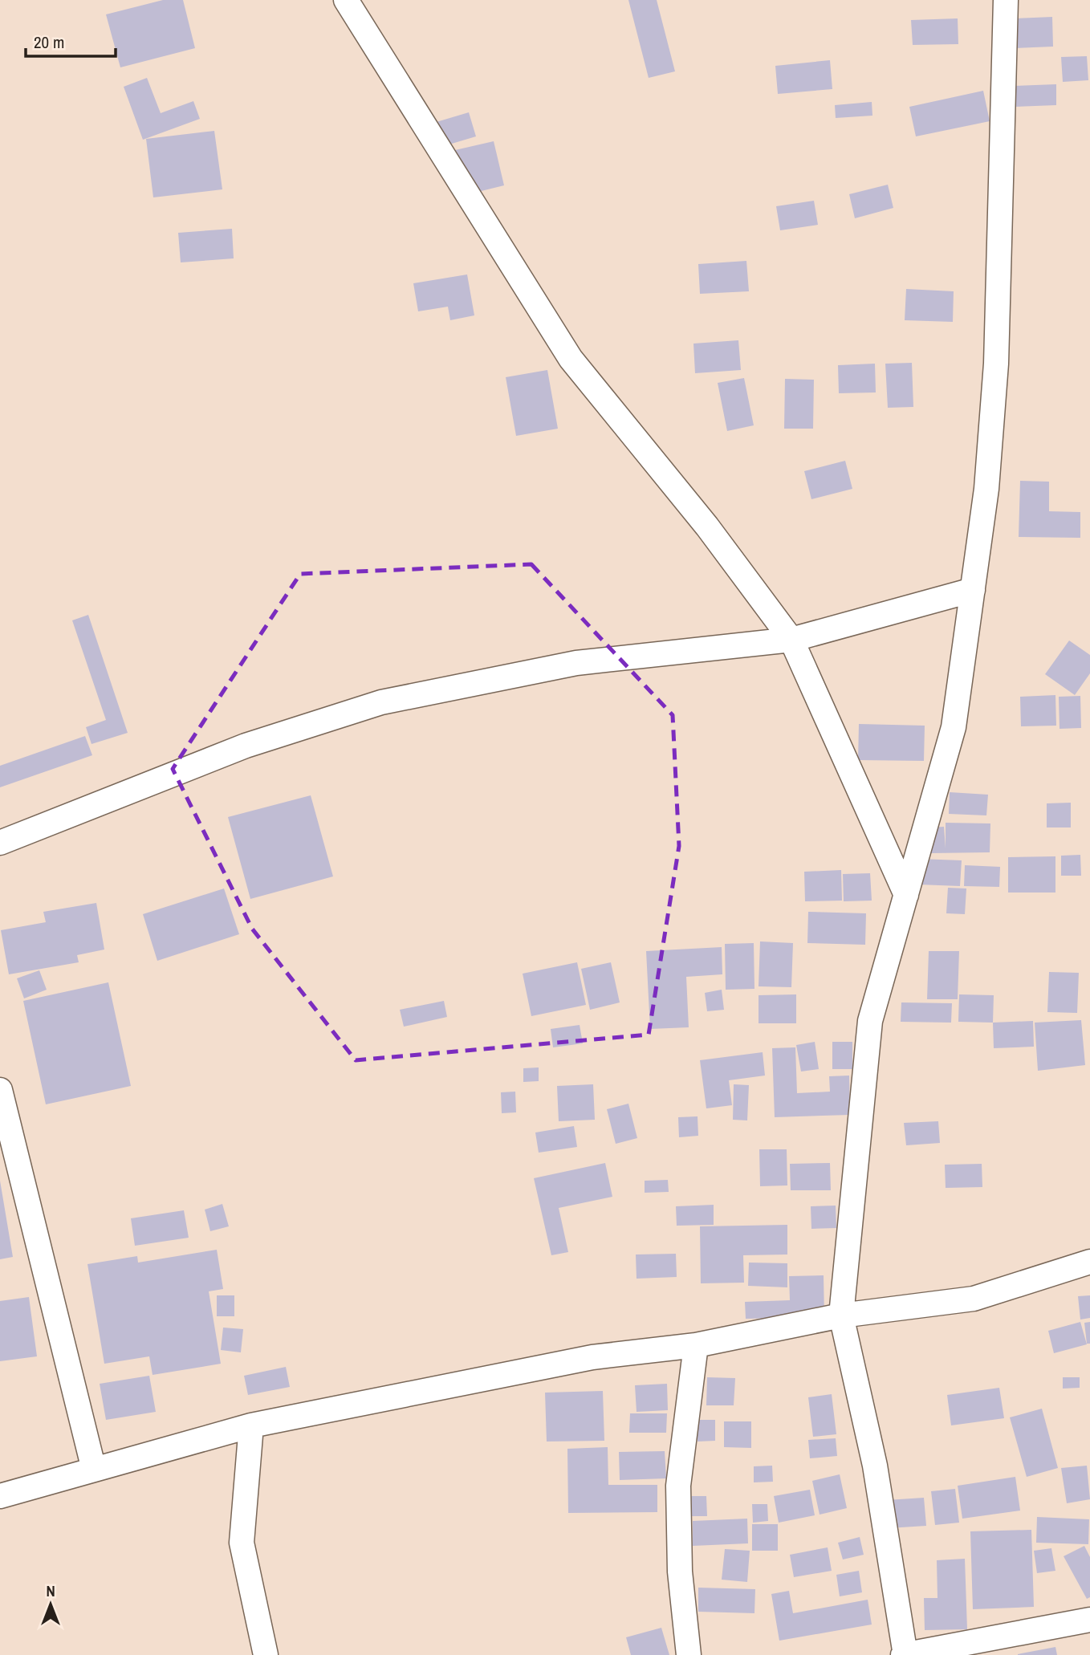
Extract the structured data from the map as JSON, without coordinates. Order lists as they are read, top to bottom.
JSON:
{
  "scale_bar": "20 m",
  "north": "top"
}
